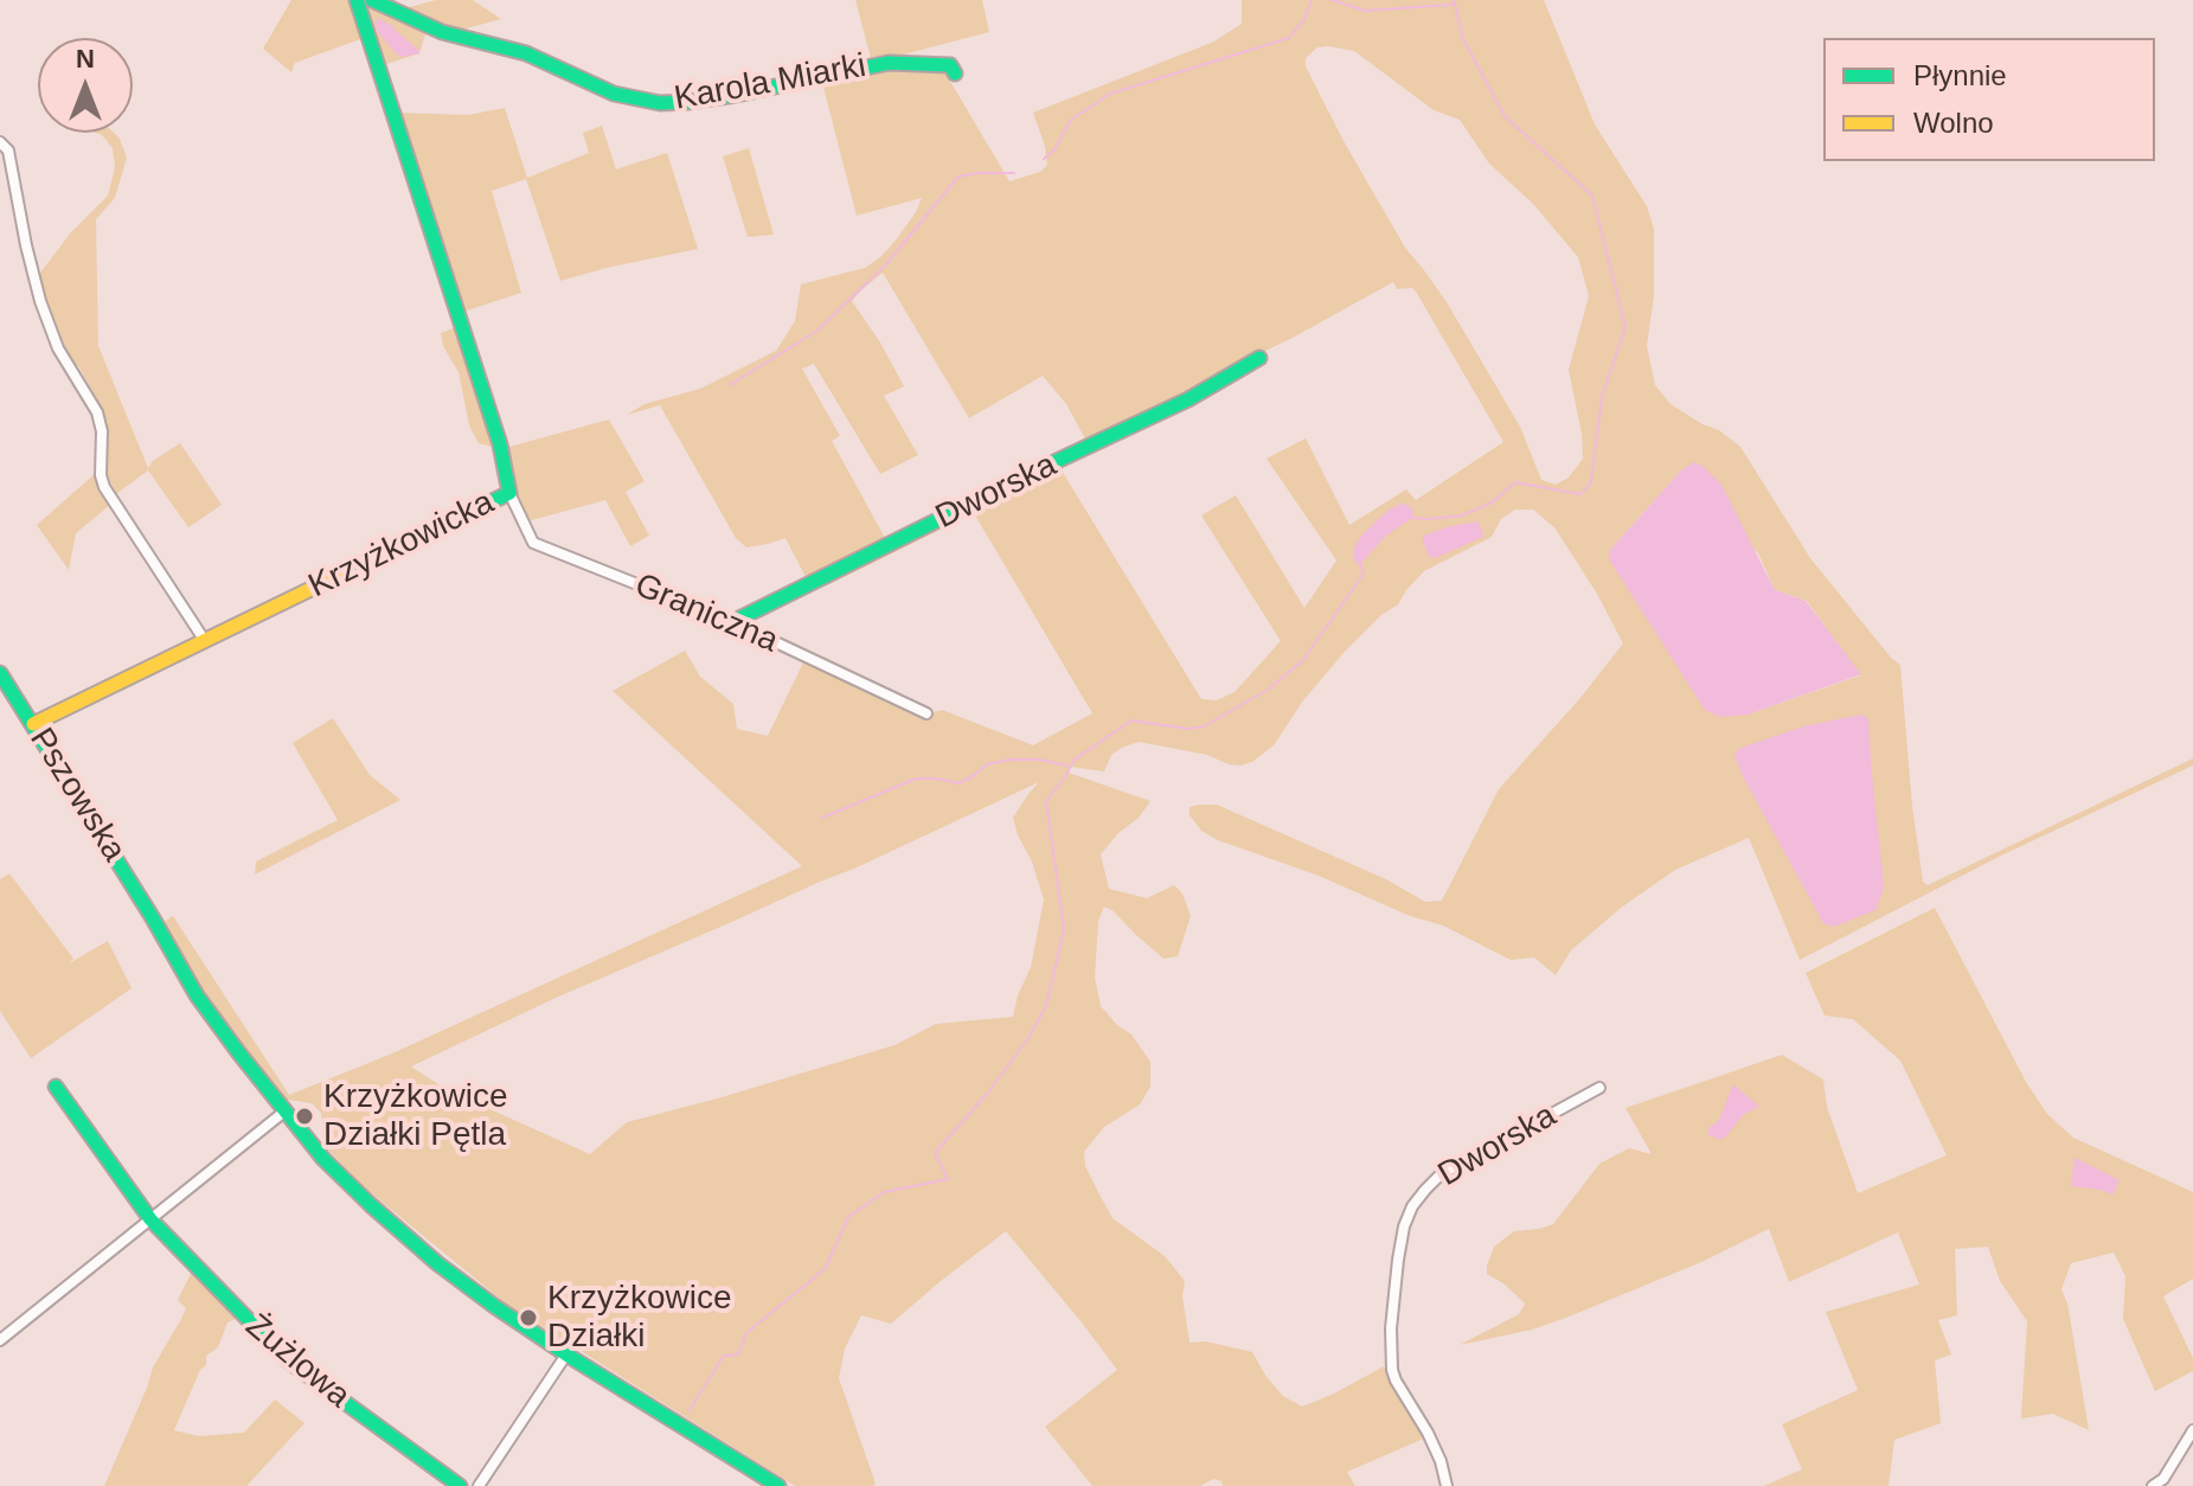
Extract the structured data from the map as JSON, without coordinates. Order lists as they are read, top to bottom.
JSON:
{
  "streets": {
    "street": [
      "Karola Miarki",
      "Dworska",
      "Krzyżkowicka",
      "Graniczna",
      "Pszowska",
      "Żużlowa"
    ]
  },
  "crossings": [
    ["Dworska", "Graniczna"],
    ["Krzyżkowicka", "Graniczna"],
    ["Krzyżkowicka", "Pszowska"]
  ],
  "places": ["Krzyżkowice Działki Pętla", "Krzyżkowice Działki"],
  "legend": ["Płynnie", "Wolno"],
  "north": "top"
}
